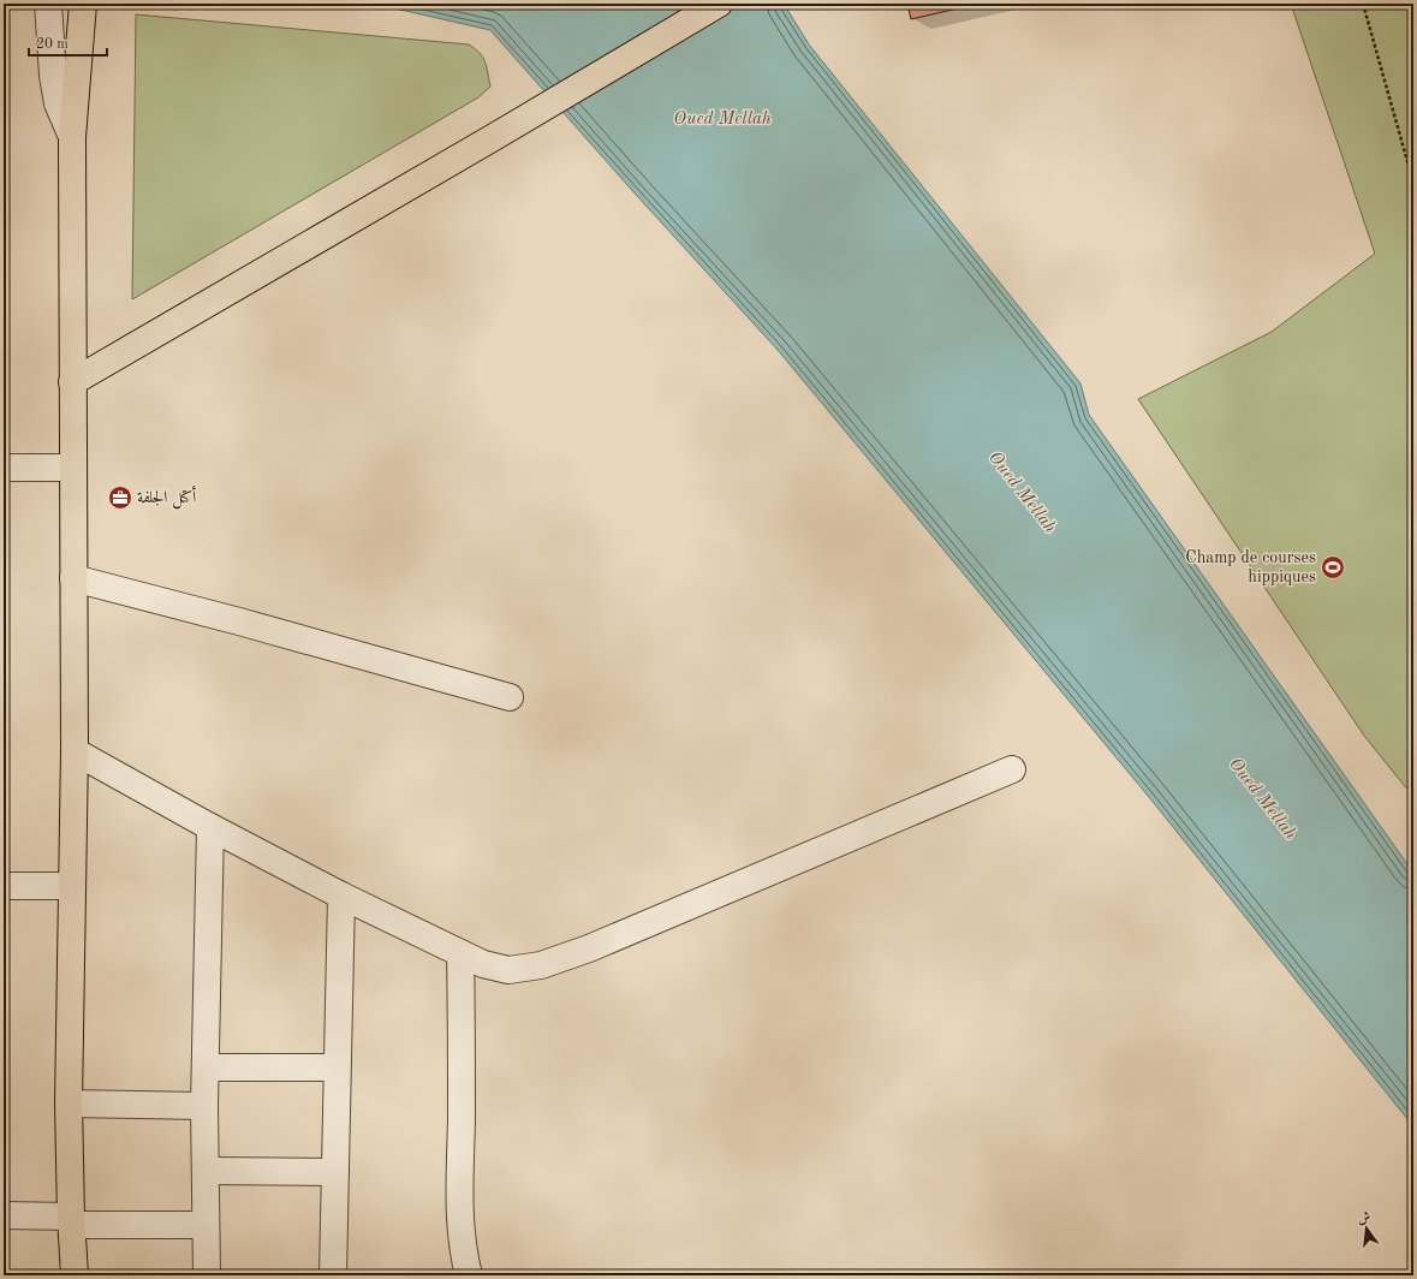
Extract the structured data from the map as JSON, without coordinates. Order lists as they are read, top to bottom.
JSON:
{
  "water": ["Oued Mellah"],
  "places": {
    "office": ["أكتل الجلفة"],
    "sports": ["Champ de courses hippiques"]
  },
  "scale_bar": "20 m",
  "north": "top"
}
